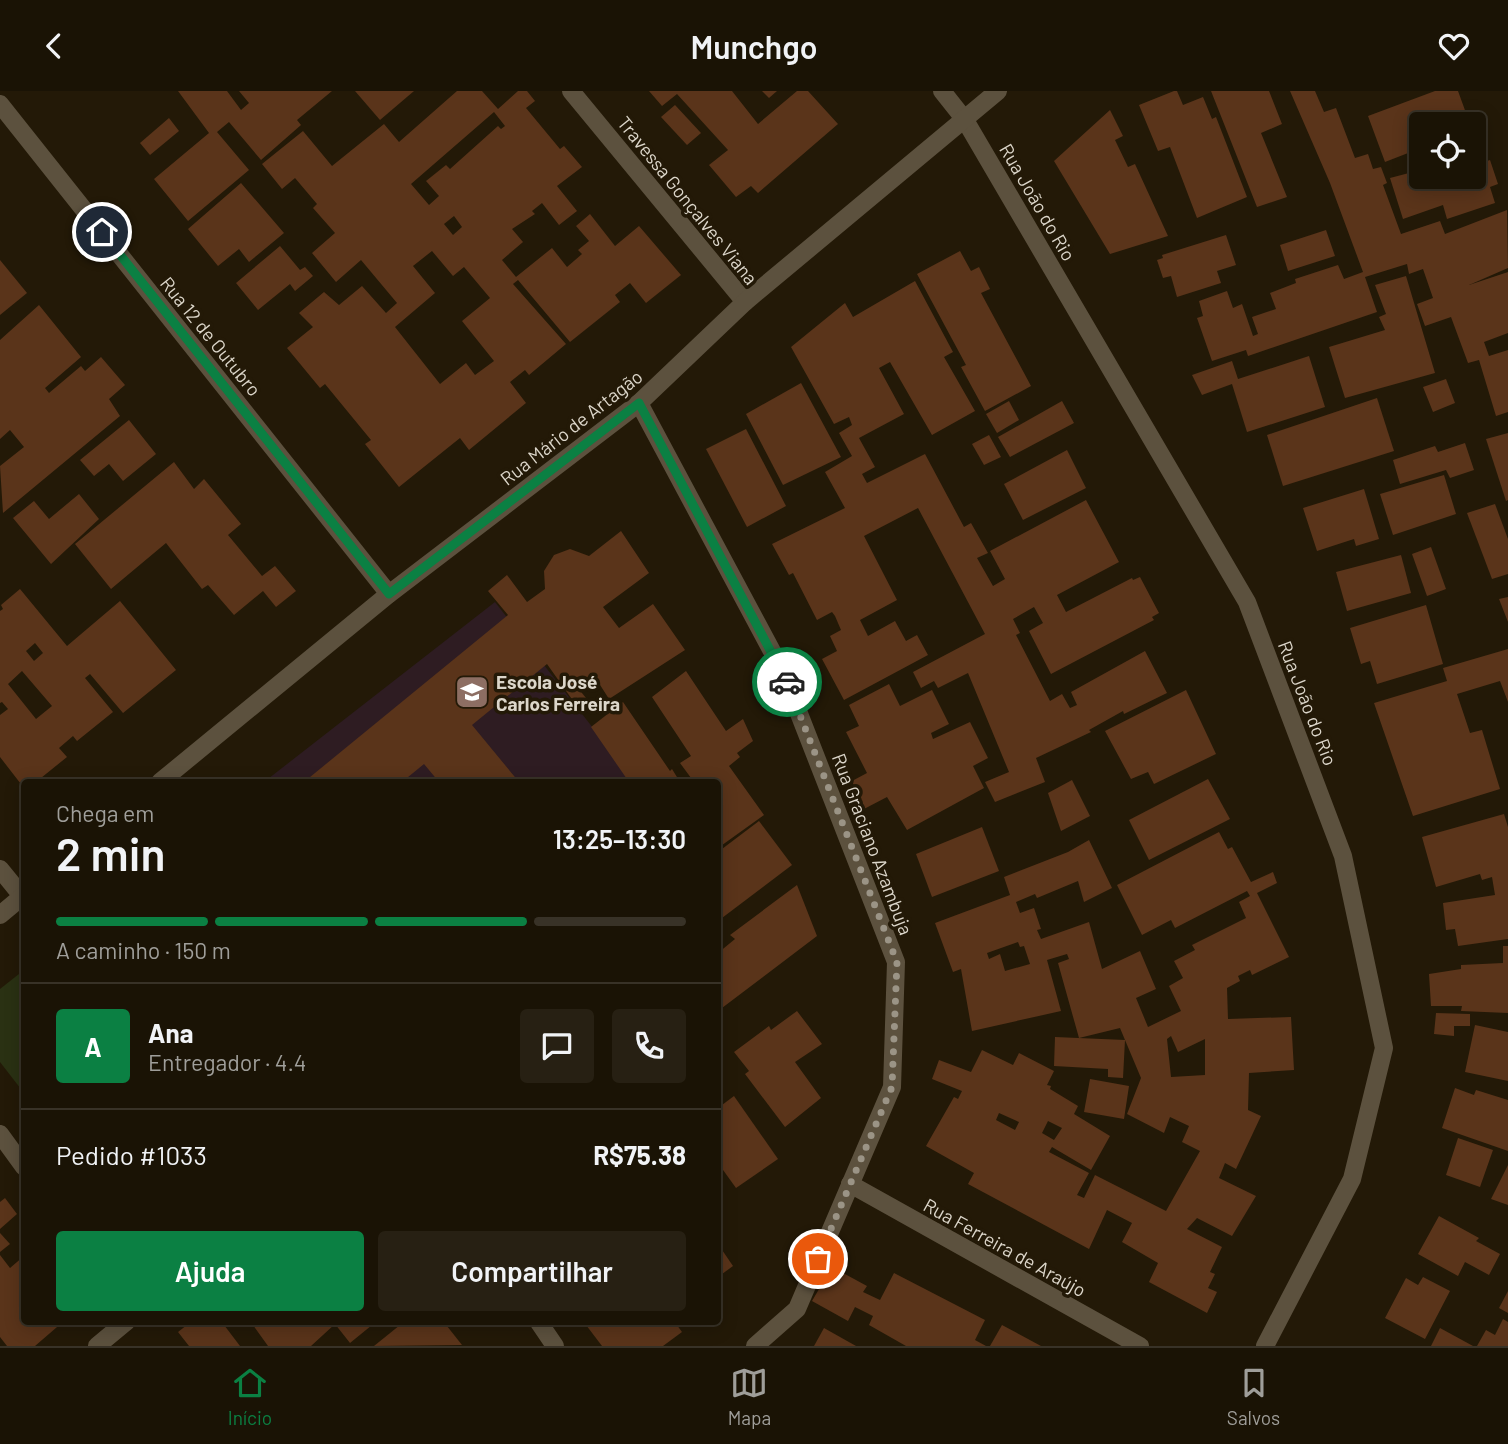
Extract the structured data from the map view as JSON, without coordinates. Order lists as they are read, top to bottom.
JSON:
{
  "streets": {
    "street": [
      "Travessa Gonçalves Viana",
      "Rua João do Rio",
      "Rua 12 de Outubro",
      "Rua Mário de Artagão",
      "Rua Graciano Azambuja",
      "Rua Ferreira de Araújo"
    ]
  },
  "crossings": [
    ["Travessa Gonçalves Viana", "Rua Mário de Artagão"],
    ["Rua João do Rio", "Rua Mário de Artagão"],
    ["Rua 12 de Outubro", "Rua Mário de Artagão"],
    ["Rua Mário de Artagão", "Rua Graciano Azambuja"],
    ["Rua Graciano Azambuja", "Rua Ferreira de Araújo"]
  ],
  "places": {
    "school or university": ["Escola José Carlos Ferreira"]
  },
  "page": {
    "header": "Munchgo",
    "heading": ["2 min", "Chega em", "13:25–13:30"],
    "panel": [
      "Ana",
      "Entregador · 4.4",
      "Pedido #1033",
      "R$75.38"
    ],
    "bar": "A caminho · 150 m",
    "round": "A",
    "buttons": ["Ajuda", "Compartilhar"],
    "tabs": ["Início", "Mapa", "Salvos"]
  }
}
